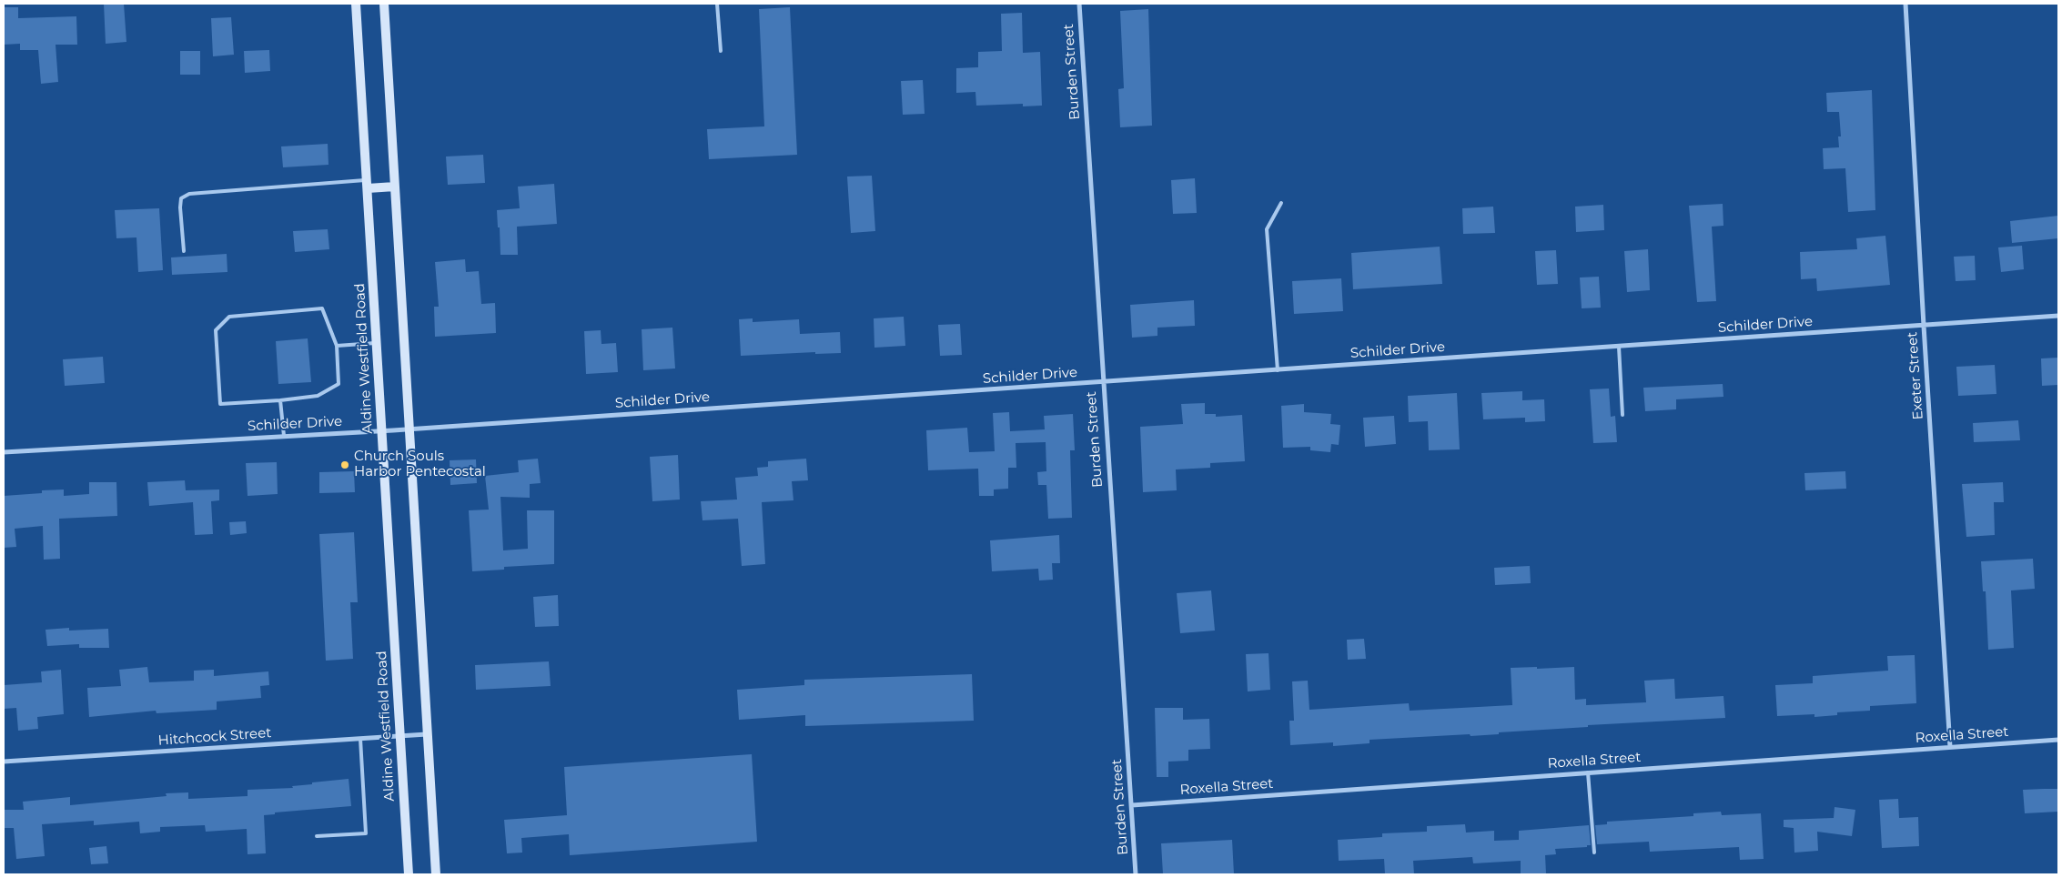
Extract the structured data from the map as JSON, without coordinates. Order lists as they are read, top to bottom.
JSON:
{
  "streets": {
    "main road": ["Aldine Westfield Road"],
    "street": [
      "Burden Street",
      "Schilder Drive",
      "Exeter Street",
      "Roxella Street",
      "Hitchcock Street"
    ]
  },
  "crossings": [
    ["Burden Street", "Schilder Drive"],
    ["Burden Street", "Roxella Street"],
    ["Schilder Drive", "Aldine Westfield Road"],
    ["Schilder Drive", "Exeter Street"],
    ["Aldine Westfield Road", "Hitchcock Street"],
    ["Exeter Street", "Roxella Street"]
  ],
  "places": ["Church Souls Harbor Pentecostal"]
}
